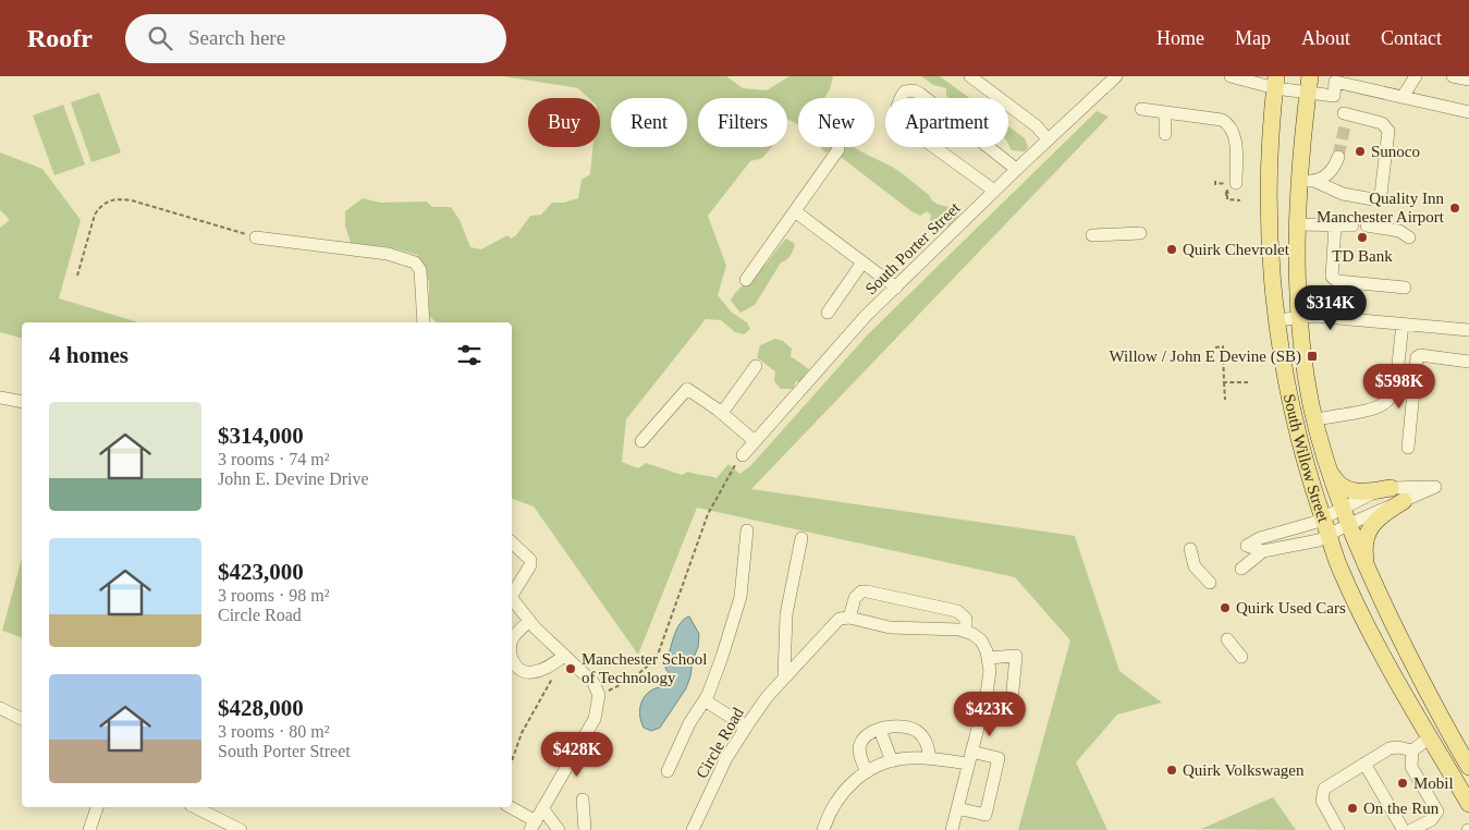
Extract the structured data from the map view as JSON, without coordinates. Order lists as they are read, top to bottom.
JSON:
{
  "streets": {
    "main road": ["South Willow Street"],
    "street": ["South Porter Street", "Circle Road"]
  },
  "places": {
    "other": [
      "Sunoco",
      "Quality Inn Manchester Airport",
      "TD Bank",
      "Quirk Chevrolet",
      "Quirk Used Cars",
      "Manchester School of Technology",
      "Quirk Volkswagen",
      "Mobil",
      "On the Run"
    ],
    "transit": ["Willow / John E Devine (SB)"]
  },
  "page": {
    "header": "Roofr",
    "search": "Search here",
    "nav": [
      "Home",
      "Map",
      "About",
      "Contact"
    ],
    "chip": [
      "Buy",
      "Rent",
      "Filters",
      "New",
      "Apartment"
    ],
    "price": [
      "$314K",
      "$598K",
      "$423K",
      "$428K"
    ],
    "heading": "4 homes",
    "list": [
      {
        "name": "$314,000",
        "note": "3 rooms · 74 m² · John E. Devine Drive"
      },
      {
        "name": "$423,000",
        "note": "3 rooms · 98 m² · Circle Road"
      },
      {
        "name": "$428,000",
        "note": "3 rooms · 80 m² · South Porter Street"
      }
    ]
  }
}
